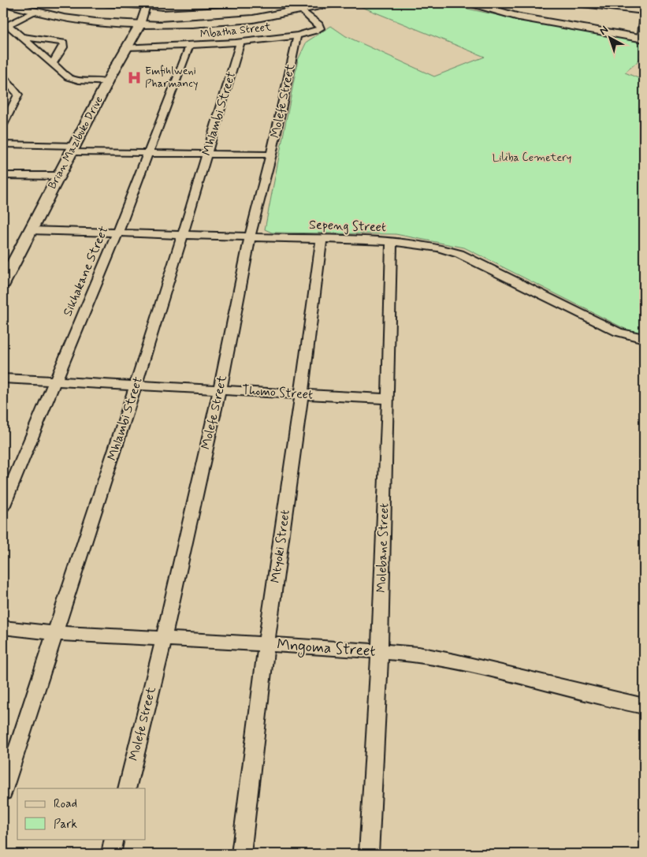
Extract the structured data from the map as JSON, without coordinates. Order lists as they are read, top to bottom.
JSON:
{
  "streets": {
    "street": [
      "Mbatha Street",
      "Molefe Street",
      "Mhlambi Street",
      "Brian Mazibuko Drive",
      "Sepeng Street",
      "Sikhakane Street",
      "Thomo Street",
      "Mtyoki Street",
      "Molebane Street",
      "Mngoma Street"
    ]
  },
  "crossings": [
    ["Mbatha Street", "Molefe Street"],
    ["Mbatha Street", "Mhlambi Street"],
    ["Mbatha Street", "Brian Mazibuko Drive"],
    ["Mbatha Street", "Sikhakane Street"],
    ["Molefe Street", "Sepeng Street"],
    ["Molefe Street", "Thomo Street"],
    ["Molefe Street", "Mngoma Street"],
    ["Mhlambi Street", "Sepeng Street"],
    ["Mhlambi Street", "Thomo Street"],
    ["Mhlambi Street", "Mngoma Street"],
    ["Brian Mazibuko Drive", "Sepeng Street"],
    ["Sepeng Street", "Sikhakane Street"],
    ["Sepeng Street", "Mtyoki Street"],
    ["Sepeng Street", "Molebane Street"],
    ["Sikhakane Street", "Thomo Street"],
    ["Thomo Street", "Mtyoki Street"],
    ["Thomo Street", "Molebane Street"],
    ["Mtyoki Street", "Mngoma Street"],
    ["Molebane Street", "Mngoma Street"]
  ],
  "parks": ["Liliba Cemetery"],
  "places": {
    "hospital": ["Emfihlweni Pharmancy"]
  },
  "legend": ["Road", "Park"],
  "north": "top left"
}
